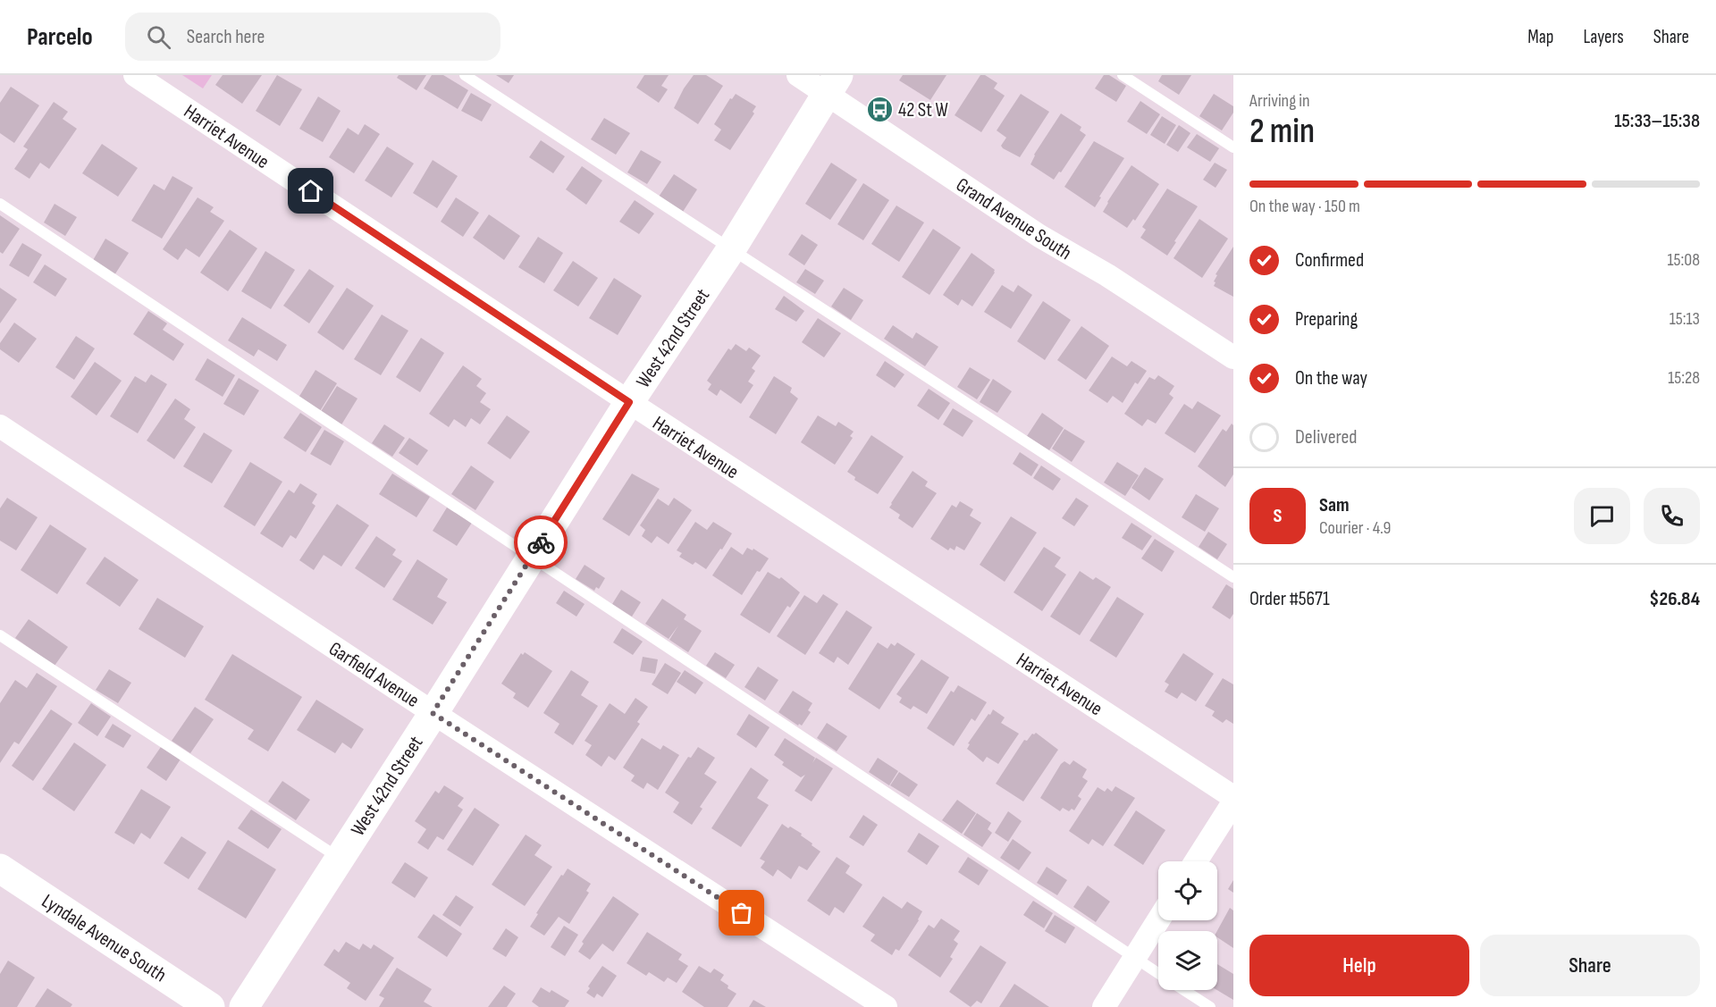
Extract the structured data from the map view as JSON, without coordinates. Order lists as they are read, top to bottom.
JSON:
{
  "streets": {
    "street": [
      "Harriet Avenue",
      "Grand Avenue South",
      "West 42nd Street",
      "Garfield Avenue",
      "Lyndale Avenue South"
    ]
  },
  "crossings": [
    ["Harriet Avenue", "West 42nd Street"],
    ["Grand Avenue South", "West 42nd Street"],
    ["West 42nd Street", "Garfield Avenue"]
  ],
  "places": {
    "bus stop": ["42 St W"]
  },
  "page": {
    "header": "Parcelo",
    "search": "Search here",
    "nav": ["Map", "Layers", "Share"],
    "heading": ["2 min", "Arriving in", "15:33–15:38"],
    "panel": [
      "Sam",
      "Courier · 4.9",
      "Order #5671",
      "$26.84"
    ],
    "bar": "On the way · 150 m",
    "list": [
      ["Confirmed", "15:08"],
      ["Preparing", "15:13"],
      ["On the way", "15:28"],
      "Delivered"
    ],
    "round": "S",
    "buttons": ["Help", "Share"]
  }
}
